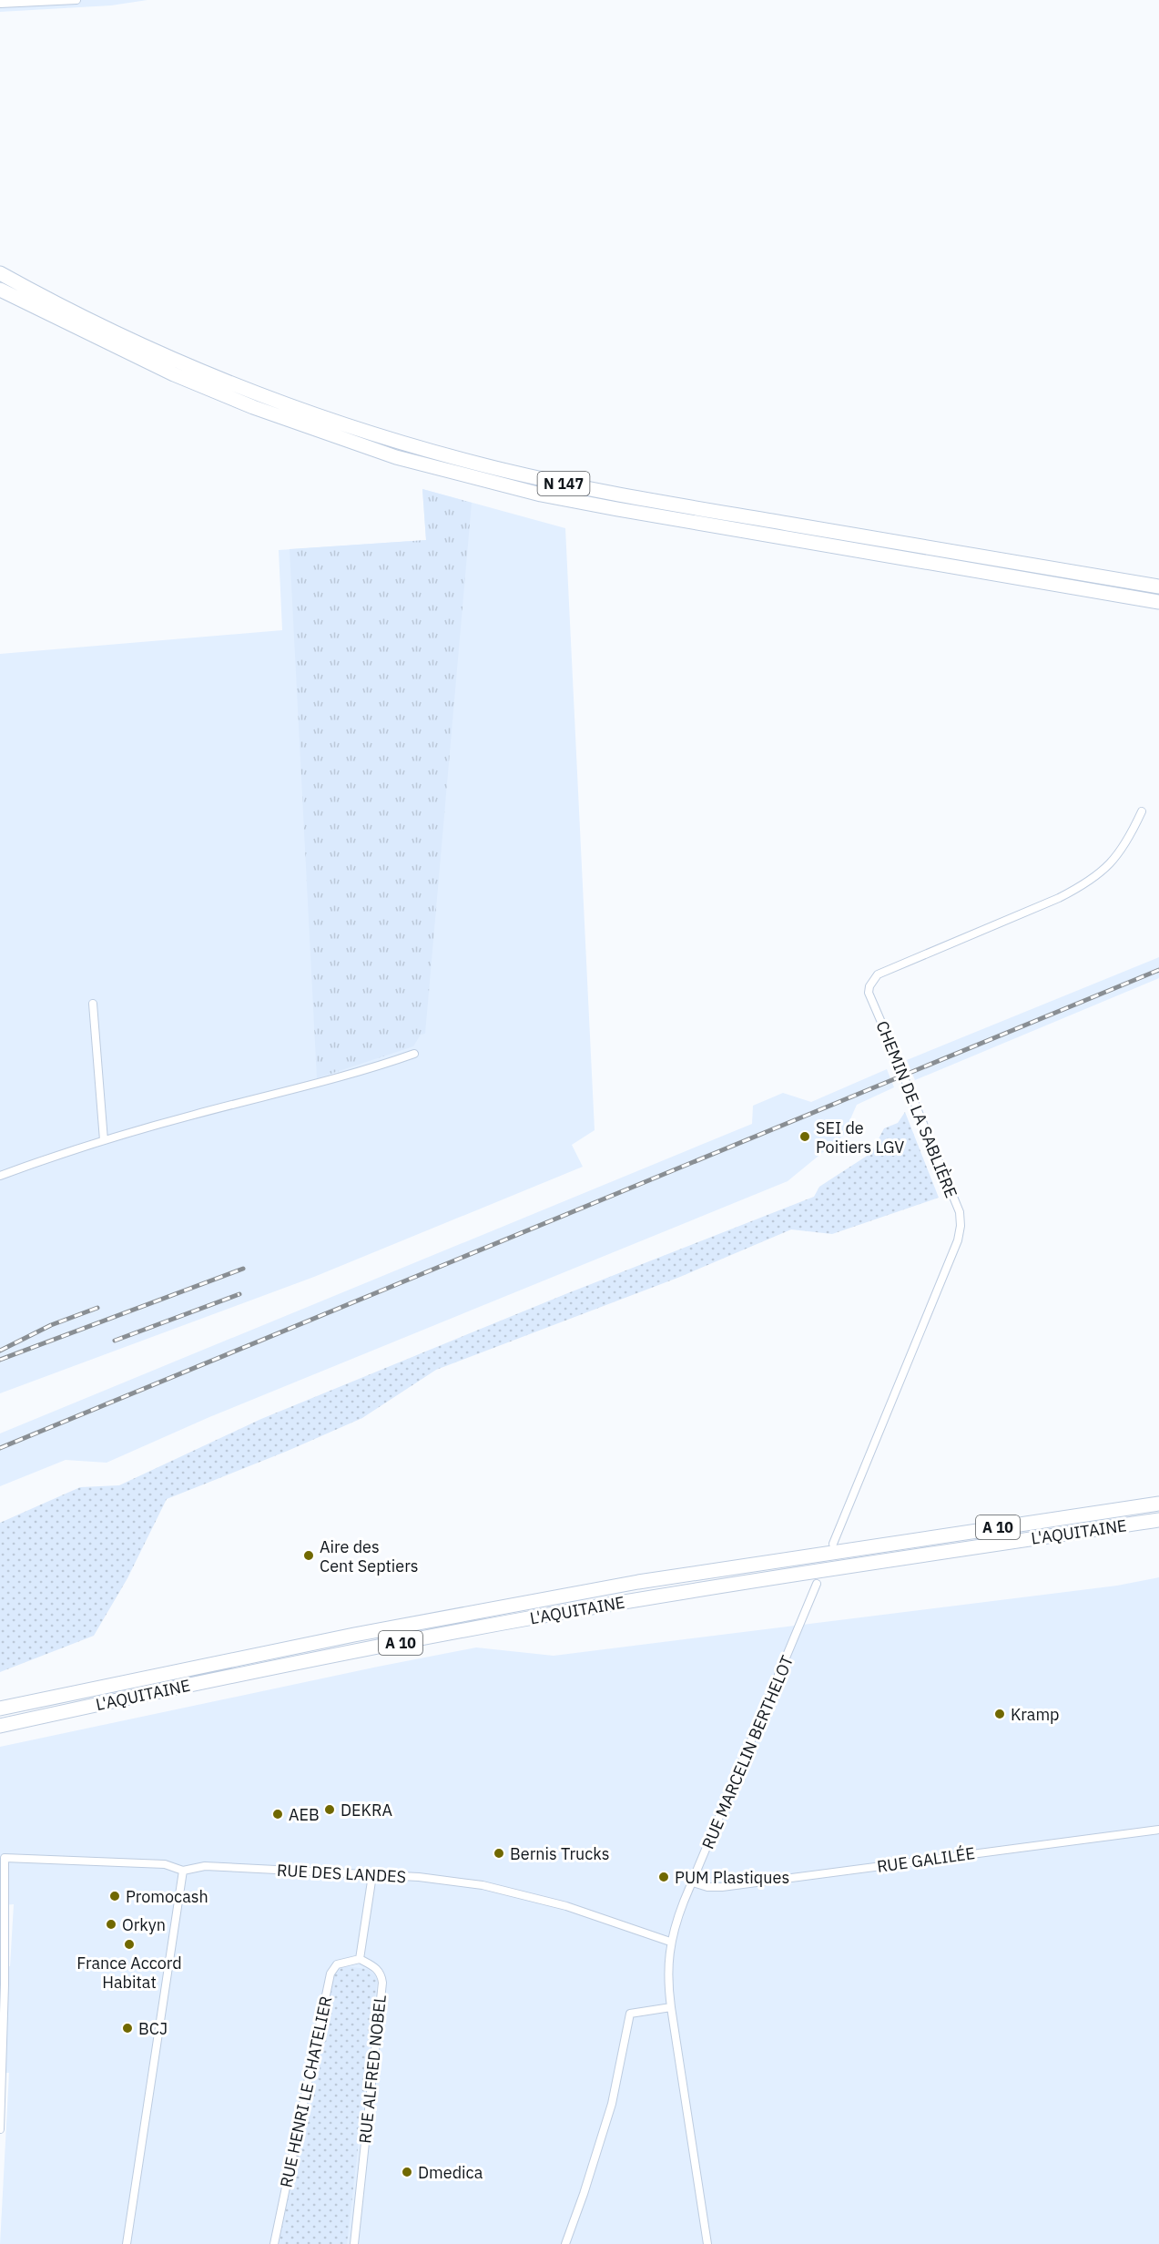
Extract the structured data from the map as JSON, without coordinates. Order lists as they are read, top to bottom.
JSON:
{
  "streets": {
    "highway": ["N 147", "A 10", "L'AQUITAINE"],
    "street": [
      "CHEMIN DE LA SABLIÈRE",
      "RUE MARCELIN BERTHELOT",
      "RUE GALILÉE",
      "RUE DES LANDES",
      "RUE ALFRED NOBEL",
      "RUE HENRI LE CHATELIER"
    ]
  },
  "crossings": [
    ["RUE MARCELIN BERTHELOT", "RUE GALILÉE"],
    ["RUE MARCELIN BERTHELOT", "RUE DES LANDES"],
    ["RUE ALFRED NOBEL", "RUE HENRI LE CHATELIER"]
  ],
  "places": [
    "SEI de Poitiers LGV",
    "Aire des Cent Septiers",
    "Kramp",
    "DEKRA",
    "AEB",
    "Bernis Trucks",
    "PUM Plastiques",
    "Promocash",
    "Orkyn",
    "France Accord Habitat",
    "BCJ",
    "Dmedica"
  ]
}
